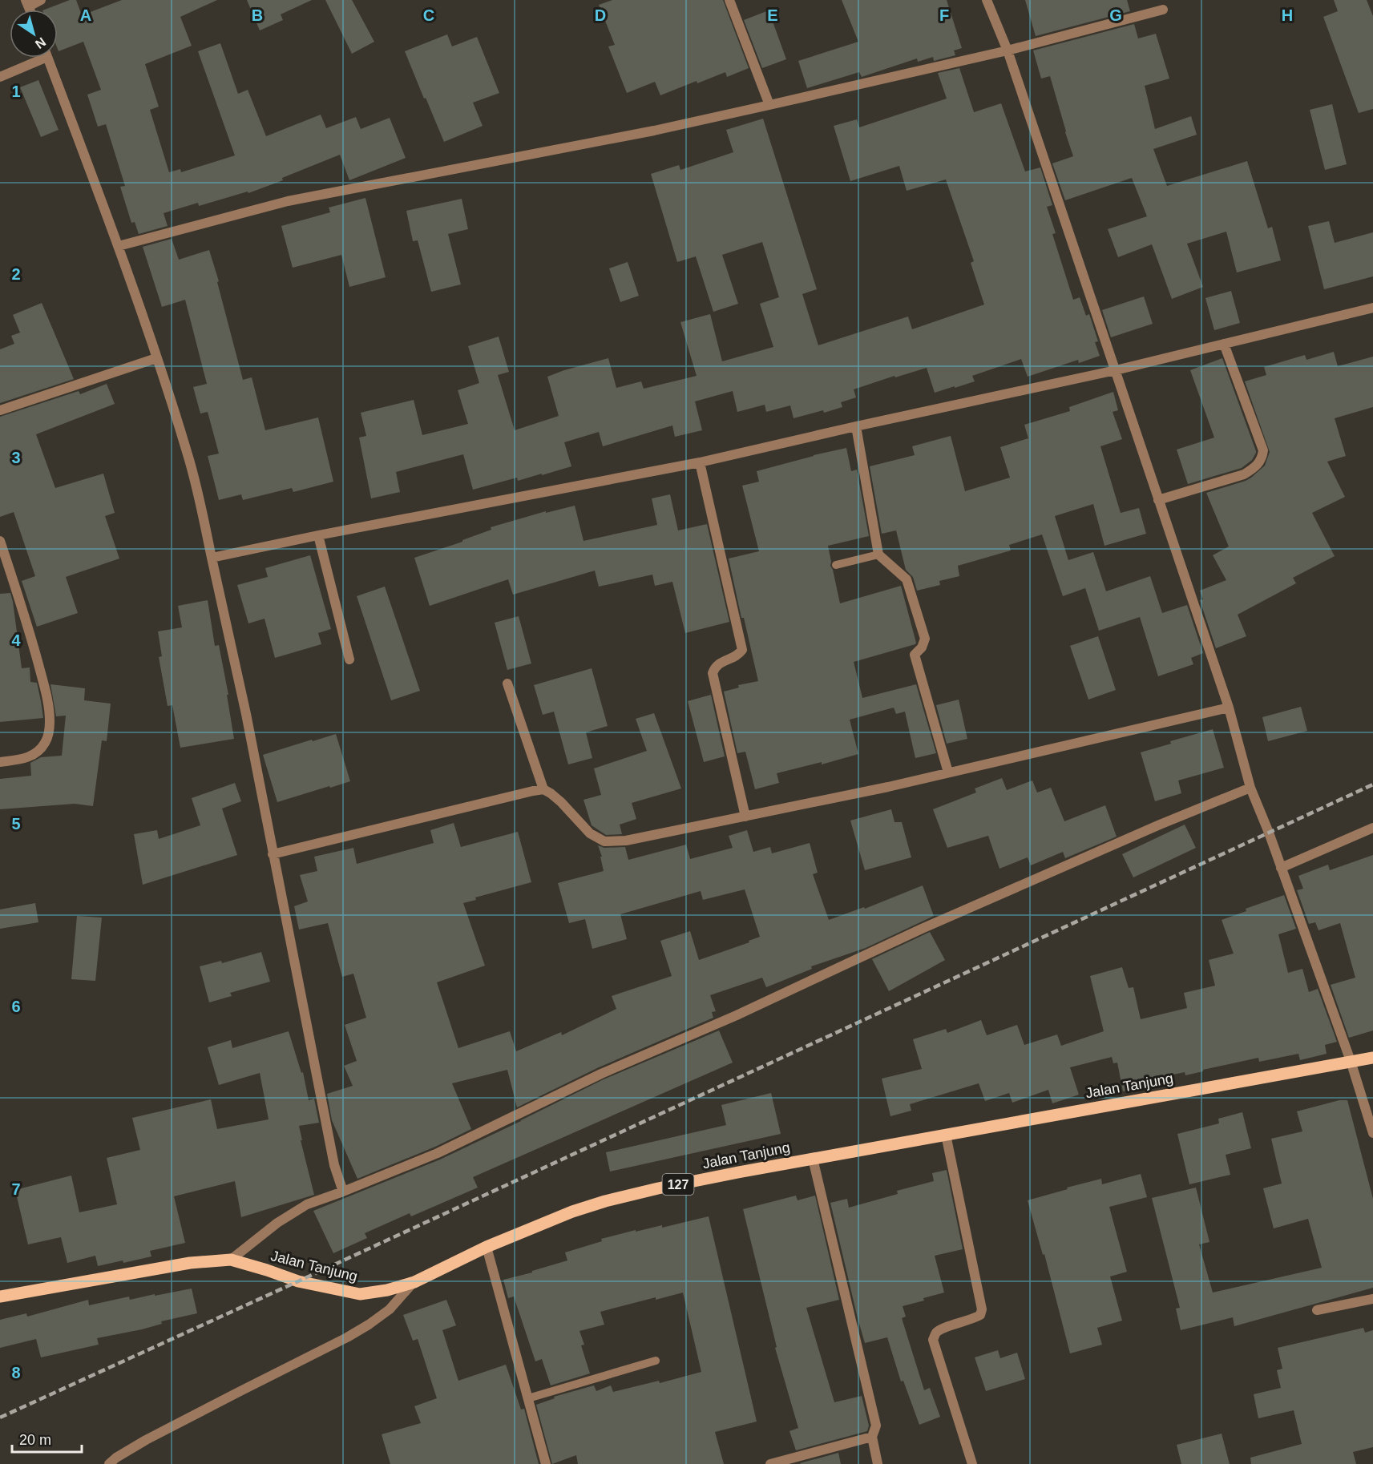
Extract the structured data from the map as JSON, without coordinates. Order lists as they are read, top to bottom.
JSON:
{
  "streets": {
    "main road": ["Jalan Tanjung", "127"]
  },
  "scale_bar": "20 m",
  "north": "bottom right",
  "grid": {
    "columns": [
      "A",
      "B",
      "C",
      "D",
      "E",
      "F",
      "G",
      "H"
    ],
    "rows": [
      "1",
      "2",
      "3",
      "4",
      "5",
      "6",
      "7",
      "8"
    ]
  }
}
